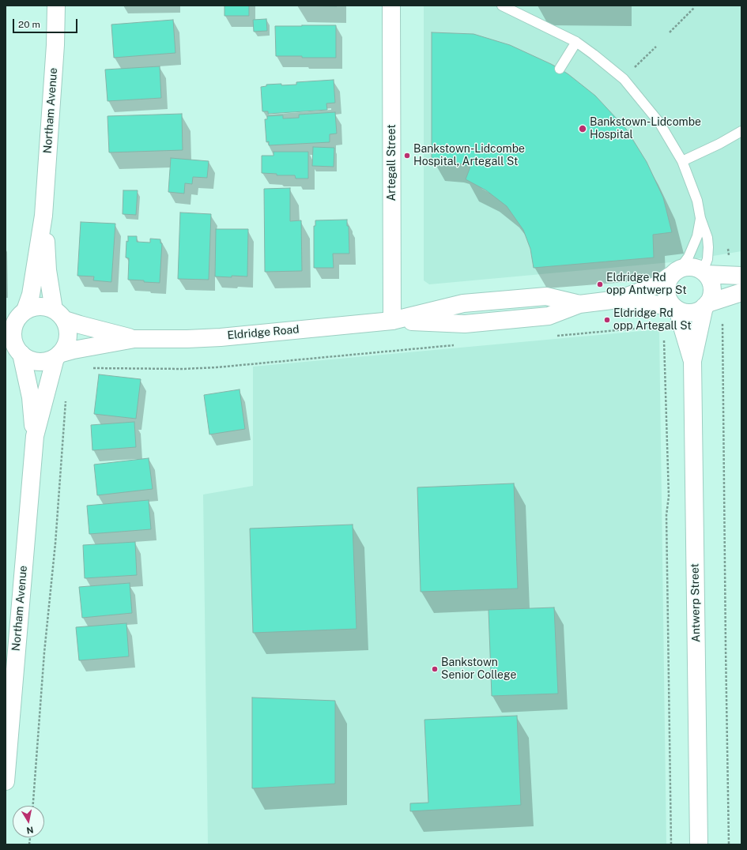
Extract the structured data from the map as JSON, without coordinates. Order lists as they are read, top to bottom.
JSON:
{
  "streets": {
    "street": [
      "Northam Avenue",
      "Artegall Street",
      "Eldridge Road",
      "Antwerp Street"
    ]
  },
  "crossings": [
    ["Northam Avenue", "Eldridge Road"],
    ["Artegall Street", "Eldridge Road"],
    ["Eldridge Road", "Antwerp Street"]
  ],
  "places": [
    "Bankstown-Lidcombe Hospital",
    "Bankstown-Lidcombe Hospital, Artegall St",
    "Eldridge Rd opp Antwerp St",
    "Eldridge Rd opp Artegall St",
    "Bankstown Senior College"
  ],
  "scale_bar": "20 m",
  "north": "bottom"
}
